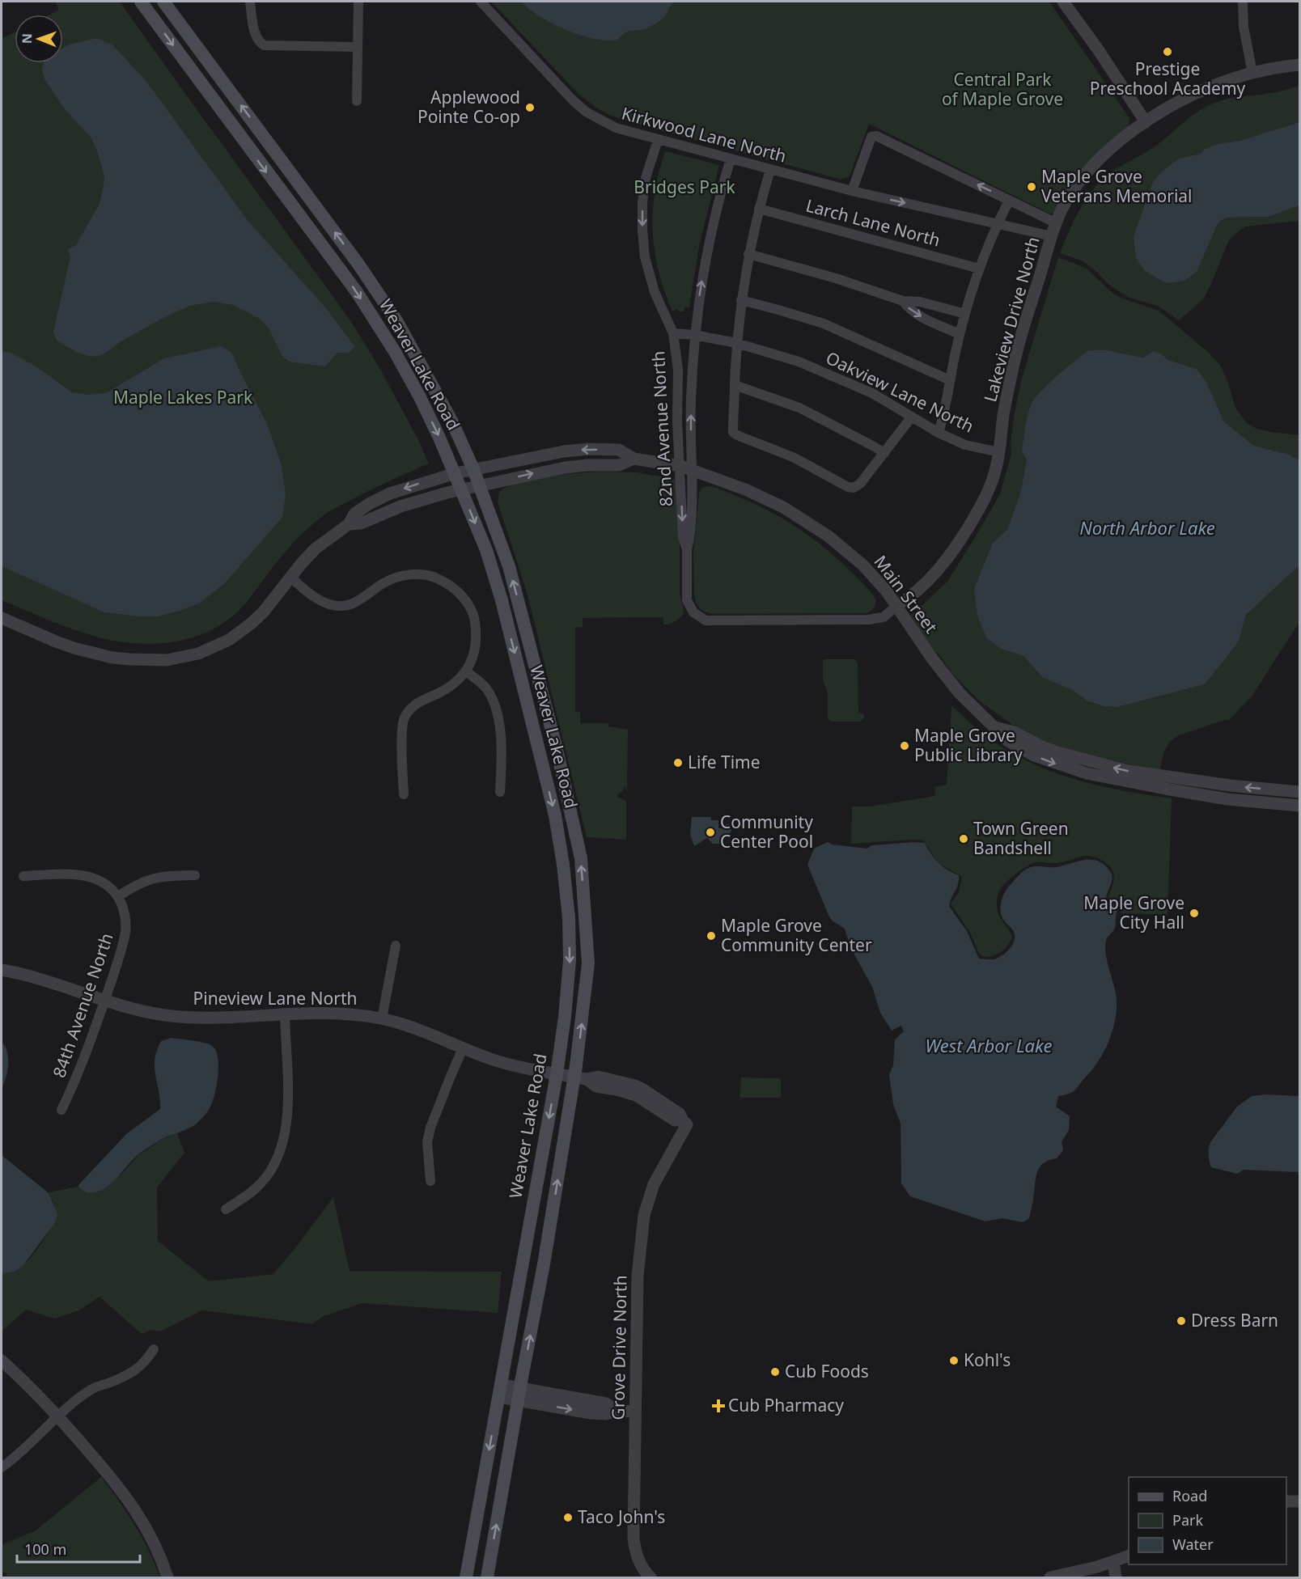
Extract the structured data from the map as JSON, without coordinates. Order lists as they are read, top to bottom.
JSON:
{
  "streets": {
    "main road": ["Weaver Lake Road"],
    "street": [
      "Kirkwood Lane North",
      "Larch Lane North",
      "Lakeview Drive North",
      "Oakview Lane North",
      "82nd Avenue North",
      "Main Street",
      "Pineview Lane North",
      "84th Avenue North",
      "Grove Drive North"
    ]
  },
  "crossings": [
    ["Kirkwood Lane North", "Lakeview Drive North"],
    ["Kirkwood Lane North", "82nd Avenue North"],
    ["Lakeview Drive North", "Oakview Lane North"],
    ["Lakeview Drive North", "82nd Avenue North"],
    ["Lakeview Drive North", "Main Street"],
    ["Weaver Lake Road", "Main Street"],
    ["Weaver Lake Road", "Pineview Lane North"],
    ["Oakview Lane North", "82nd Avenue North"],
    ["82nd Avenue North", "Main Street"],
    ["Pineview Lane North", "84th Avenue North"],
    ["Pineview Lane North", "Grove Drive North"]
  ],
  "water": ["North Arbor Lake", "West Arbor Lake"],
  "parks": ["Central Park of Maple Grove", "Bridges Park", "Maple Lakes Park"],
  "places": {
    "other": [
      "Prestige Preschool Academy",
      "Applewood Pointe Co-op",
      "Maple Grove Veterans Memorial",
      "Maple Grove Public Library",
      "Life Time",
      "Community Center Pool",
      "Town Green Bandshell",
      "Maple Grove City Hall",
      "Maple Grove Community Center",
      "Dress Barn",
      "Kohl's",
      "Cub Foods",
      "Taco John's"
    ],
    "health": ["Cub Pharmacy"]
  },
  "legend": ["Road", "Park", "Water"],
  "scale_bar": "100 m",
  "north": "left"
}
